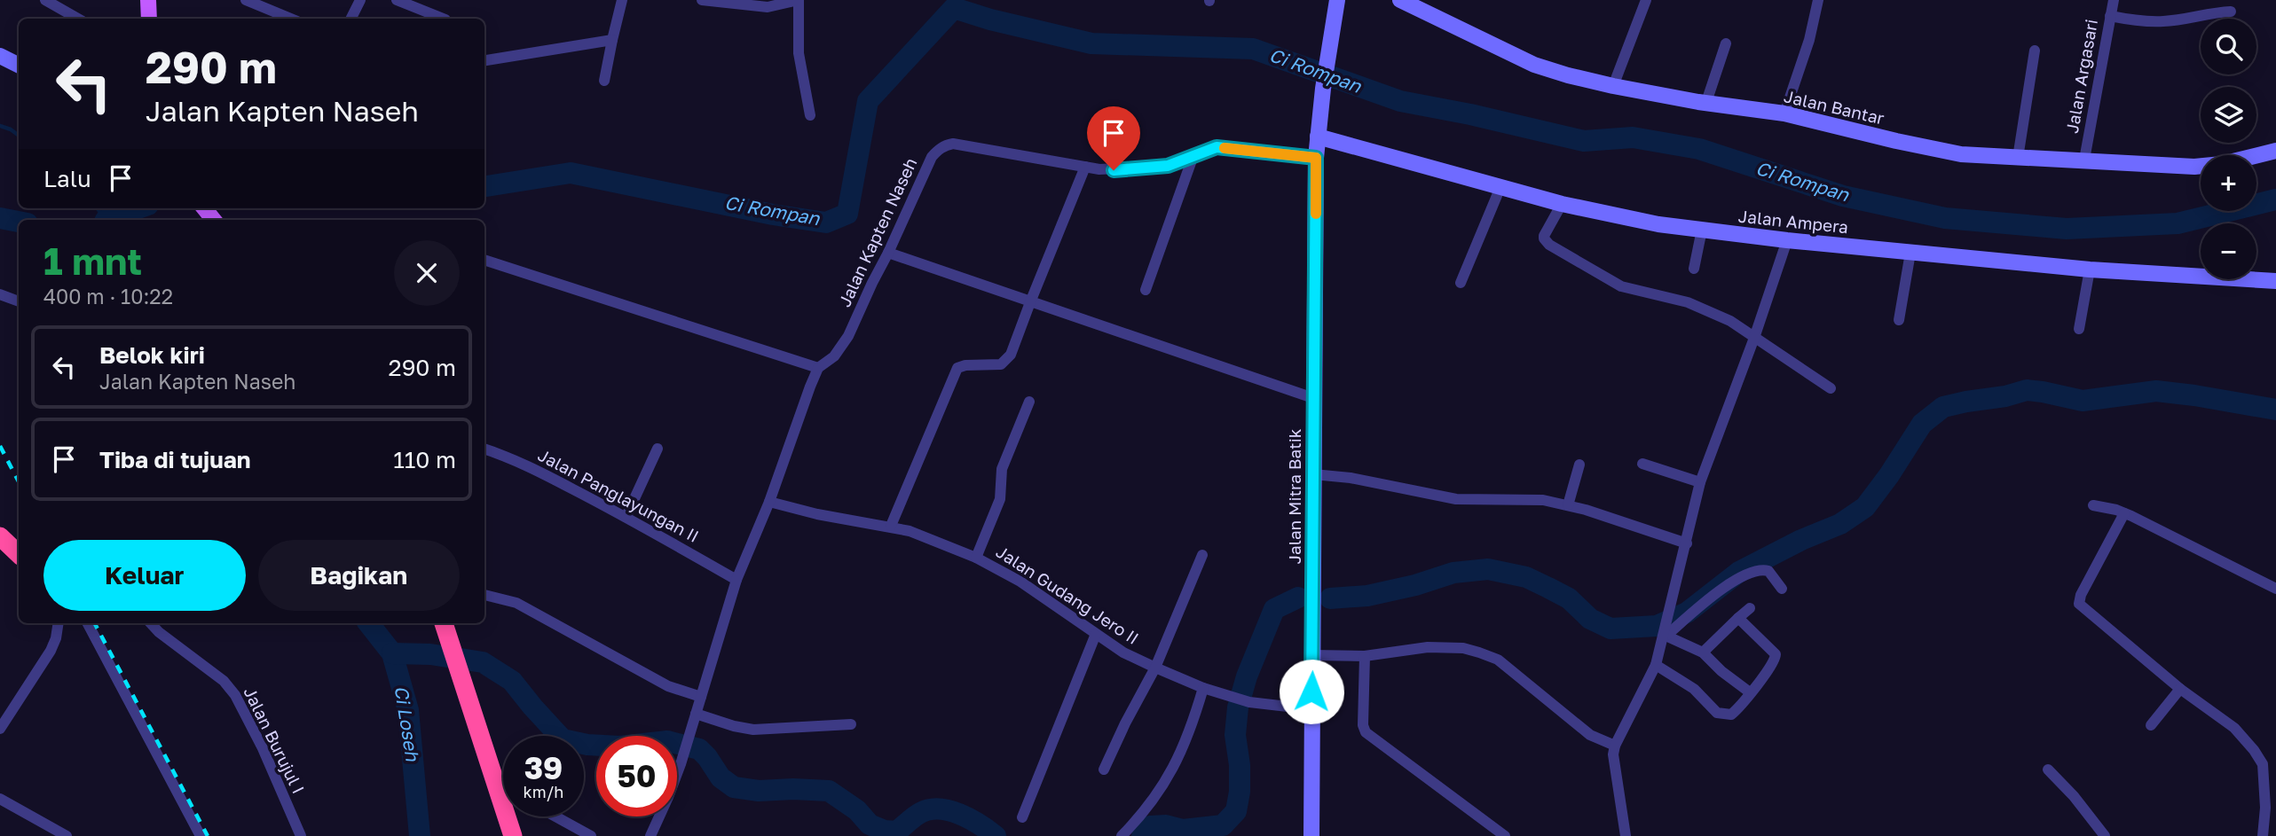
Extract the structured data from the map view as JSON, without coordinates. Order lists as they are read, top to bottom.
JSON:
{
  "streets": {
    "street": [
      "Jalan Argasari",
      "Jalan Bantar",
      "Jalan Ampera",
      "Jalan Kapten Naseh",
      "Jalan Panglayungan II",
      "Jalan Mitra Batik",
      "Jalan Gudang Jero II",
      "Jalan Burujul I"
    ]
  },
  "crossings": [
    ["Jalan Argasari", "Jalan Bantar"],
    ["Jalan Ampera", "Jalan Mitra Batik"],
    ["Jalan Kapten Naseh", "Jalan Panglayungan II"],
    ["Jalan Kapten Naseh", "Jalan Mitra Batik"],
    ["Jalan Kapten Naseh", "Jalan Gudang Jero II"],
    ["Jalan Mitra Batik", "Jalan Gudang Jero II"]
  ],
  "water": ["Ci Rompan", "Ci Loseh"],
  "page": {
    "map_buttons": ["+", "−"],
    "turn": ["290 m", "Jalan Kapten Naseh"],
    "then": "Lalu",
    "heading": ["1 mnt", "400 m · 10:22"],
    "list": [
      {
        "name": "Belok kiri",
        "note": "Jalan Kapten Naseh",
        "value": "290 m"
      },
      {
        "name": "Tiba di tujuan",
        "value": "110 m"
      }
    ],
    "buttons": ["Keluar", "Bagikan"],
    "speed": "39 km/h",
    "limit": "50"
  }
}
